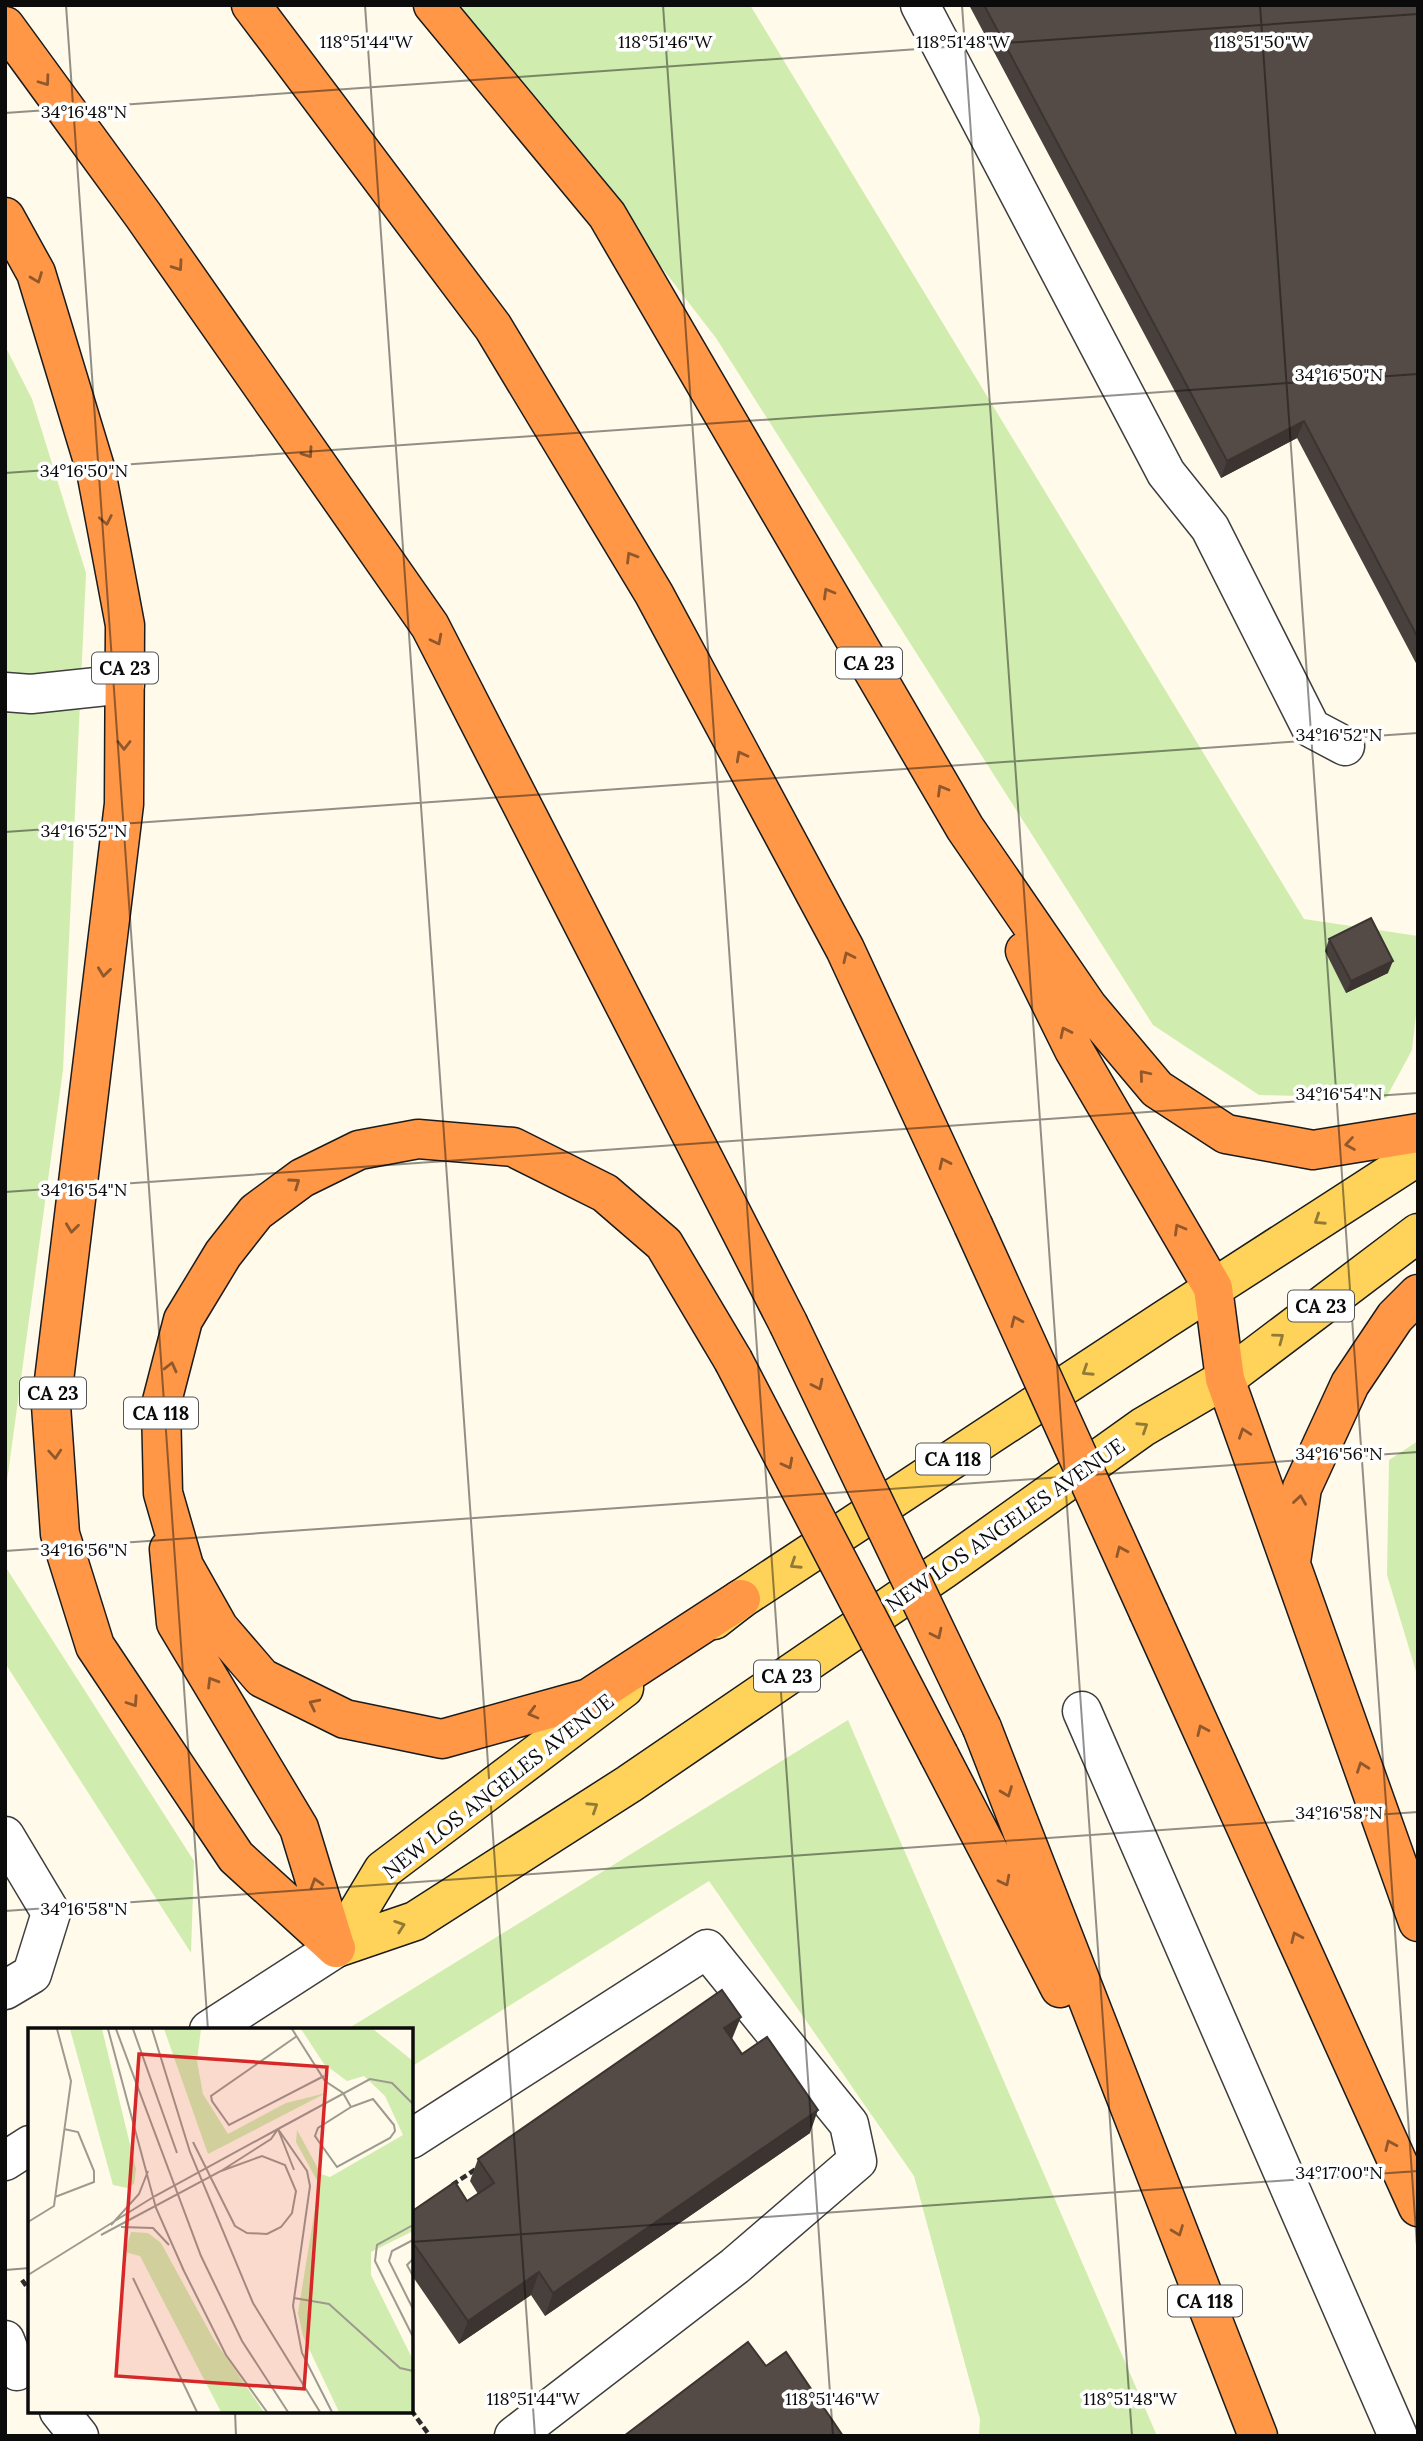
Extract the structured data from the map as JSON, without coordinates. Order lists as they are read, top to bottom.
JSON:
{
  "streets": {
    "highway": ["CA 23", "CA 118"],
    "main road": ["NEW LOS ANGELES AVENUE"]
  },
  "crossings": [
    ["CA 23", "NEW LOS ANGELES AVENUE"],
    ["CA 118", "NEW LOS ANGELES AVENUE"]
  ],
  "coordinates": [
    "118°51'44\"W",
    "118°51'46\"W",
    "118°51'48\"W",
    "118°51'50\"W",
    "34°16'48\"N",
    "34°16'50\"N",
    "34°16'52\"N",
    "34°16'54\"N",
    "34°16'56\"N",
    "34°16'58\"N",
    "34°17'00\"N"
  ]
}
